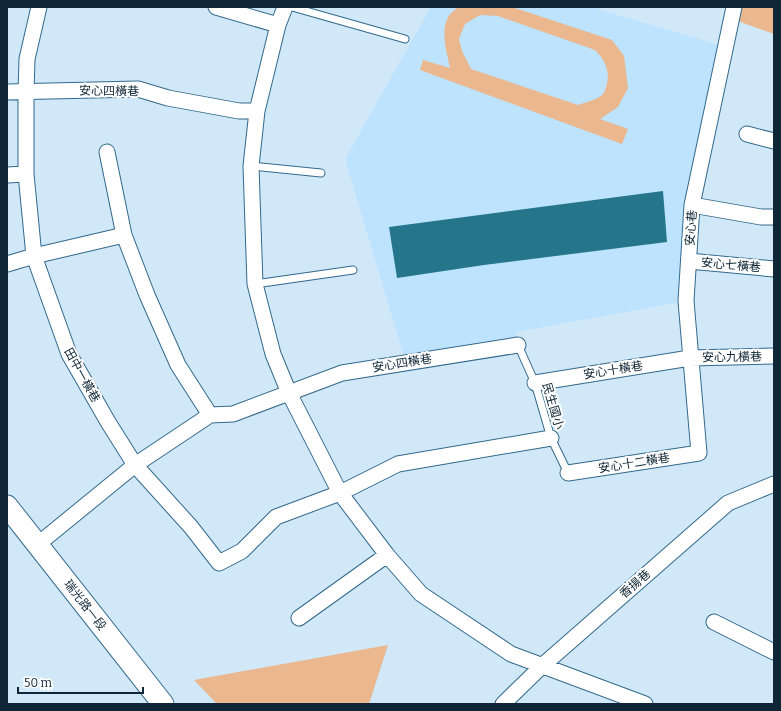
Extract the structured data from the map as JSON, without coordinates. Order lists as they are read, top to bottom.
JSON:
{
  "streets": {
    "street": [
      "安心四橫巷",
      "安心巷",
      "安心七橫巷",
      "安心九橫巷",
      "安心十橫巷",
      "田中一橫巷",
      "安心十二橫巷",
      "香揚巷",
      "瑞光路一段"
    ],
    "lane": ["民生國小"]
  },
  "crossings": [
    ["安心四橫巷", "田中一橫巷"],
    ["安心四橫巷", "民生國小"],
    ["安心巷", "安心七橫巷"],
    ["安心巷", "安心九橫巷"],
    ["安心巷", "安心十橫巷"],
    ["安心巷", "安心十二橫巷"],
    ["安心九橫巷", "安心十橫巷"],
    ["安心十橫巷", "民生國小"],
    ["民生國小", "安心十二橫巷"]
  ],
  "scale_bar": "50 m"
}
